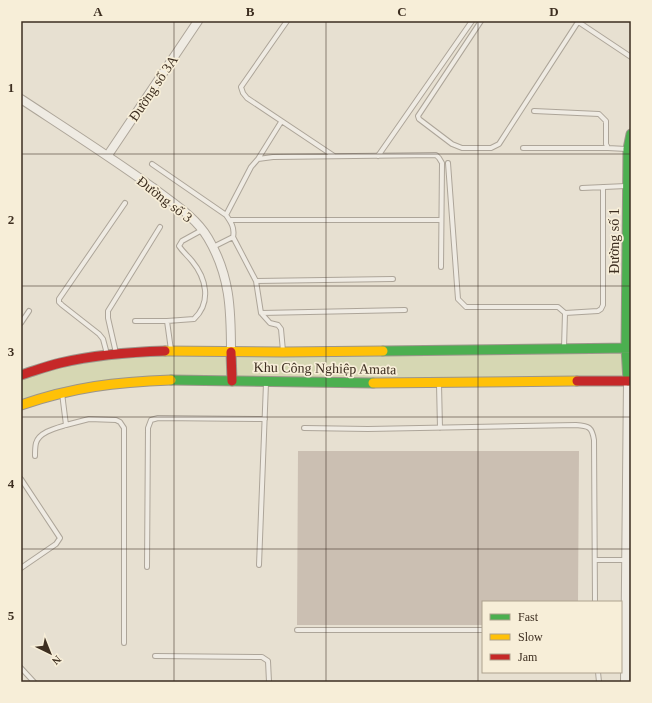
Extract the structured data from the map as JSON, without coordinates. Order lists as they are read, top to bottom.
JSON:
{
  "streets": {
    "street": [
      "Đường số 3A",
      "Đường số 3",
      "Đường số 1",
      "Khu Công Nghiệp Amata"
    ]
  },
  "crossings": [
    ["Đường số 3A", "Đường số 3"],
    ["Đường số 3", "Khu Công Nghiệp Amata"],
    ["Đường số 1", "Khu Công Nghiệp Amata"]
  ],
  "legend": ["Fast", "Slow", "Jam"],
  "north": "bottom right",
  "grid": {
    "columns": [
      "A",
      "B",
      "C",
      "D"
    ],
    "rows": [
      "1",
      "2",
      "3",
      "4",
      "5"
    ]
  }
}
